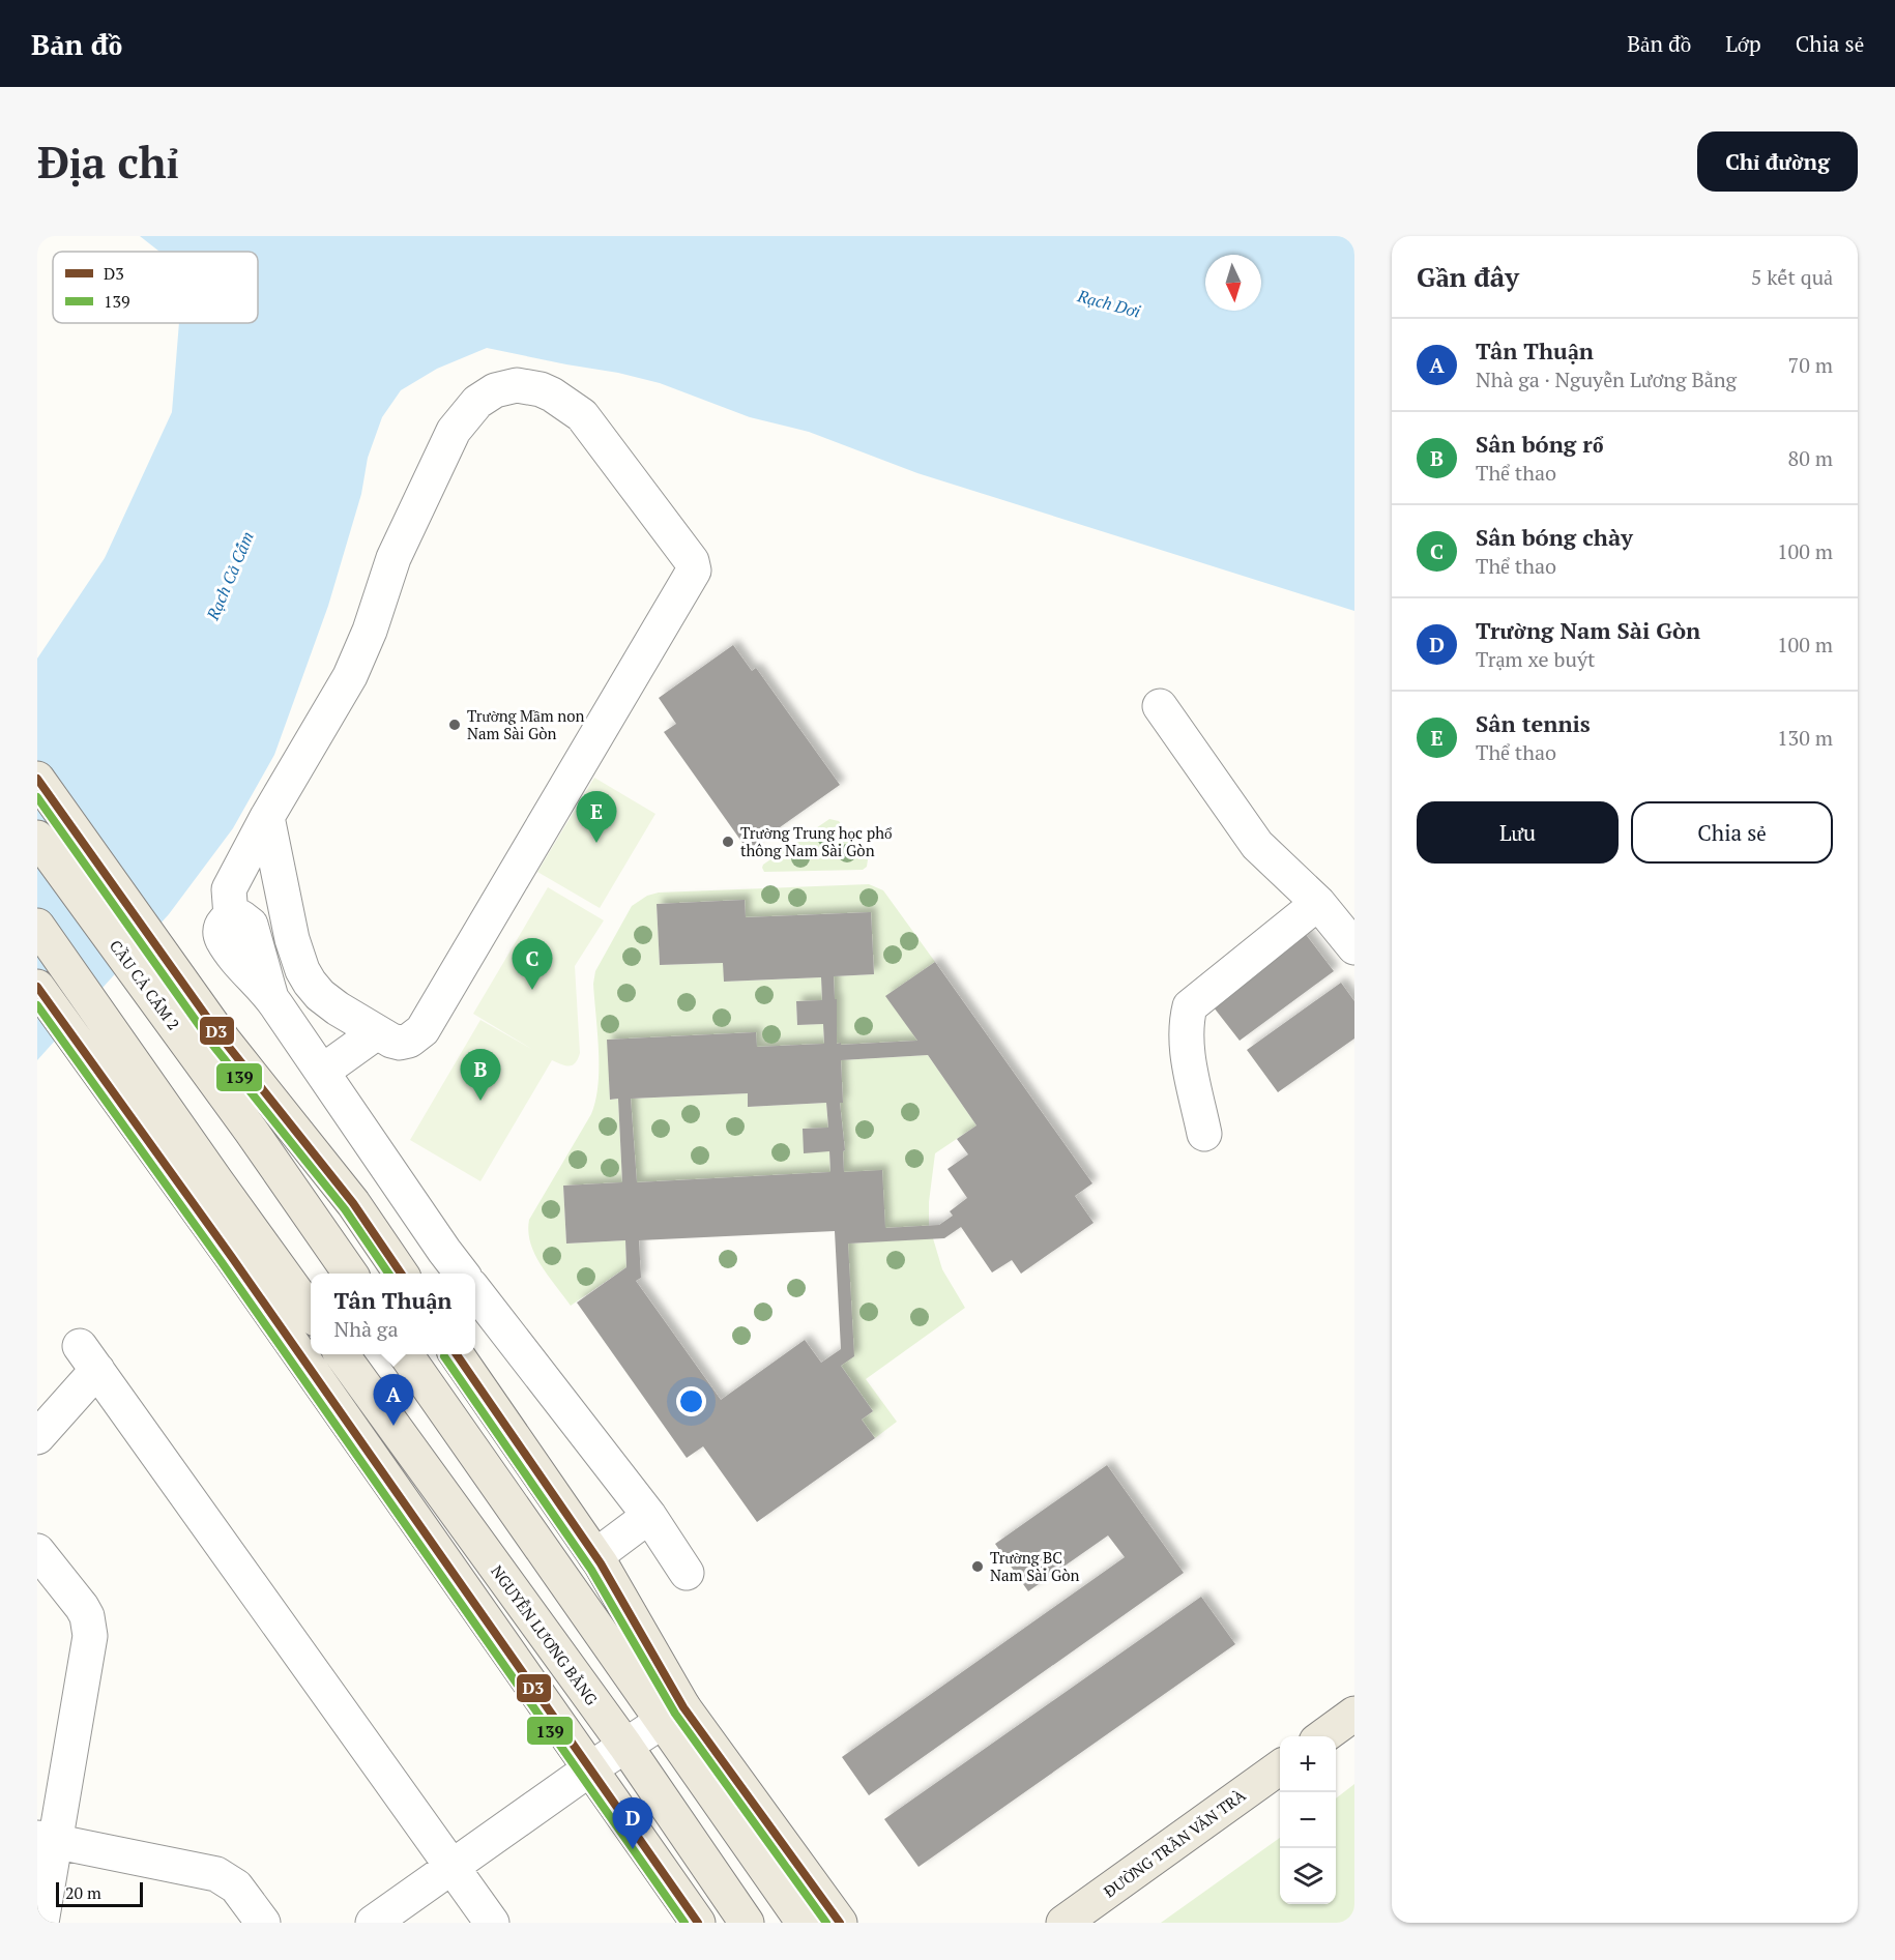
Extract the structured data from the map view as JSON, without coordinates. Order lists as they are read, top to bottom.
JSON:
{
  "streets": {
    "main road": ["CẦU CẢ CẤM 2", "NGUYỄN LƯƠNG BẰNG", "ĐƯỜNG TRẦN VĂN TRÀ"]
  },
  "water": ["Rạch Dơi", "Rạch Cả Cấm"],
  "places": ["Trường Mầm non Nam Sài Gòn", "Trường Trung học phổ thông Nam Sài Gòn", "Trường BC Nam Sài Gòn"],
  "lines": ["transit line D3", "transit line 139"],
  "legend": ["D3", "139"],
  "scale_bar": "20 m",
  "north": "bottom",
  "page": {
    "header": "Bản đồ",
    "nav": ["Bản đồ", "Lớp", "Chia sẻ"],
    "buttons": [
      "Chỉ đường",
      ["Lưu", "Chia sẻ"]
    ],
    "title": "Địa chỉ",
    "heading": ["Gần đây", "5 kết quả"],
    "list": [
      {
        "mark": "A",
        "name": "Tân Thuận",
        "note": "Nhà ga · Nguyễn Lương Bằng",
        "value": "70 m"
      },
      {
        "mark": "B",
        "name": "Sân bóng rổ",
        "note": "Thể thao",
        "value": "80 m"
      },
      {
        "mark": "C",
        "name": "Sân bóng chày",
        "note": "Thể thao",
        "value": "100 m"
      },
      {
        "mark": "D",
        "name": "Trường Nam Sài Gòn",
        "note": "Trạm xe buýt",
        "value": "100 m"
      },
      {
        "mark": "E",
        "name": "Sân tennis",
        "note": "Thể thao",
        "value": "130 m"
      }
    ],
    "pins": [
      "E",
      "C",
      "B",
      "A",
      "D"
    ],
    "popup": ["Tân Thuận", "Nhà ga"],
    "map_buttons": ["+", "−"],
    "scale": "20 m"
  }
}
